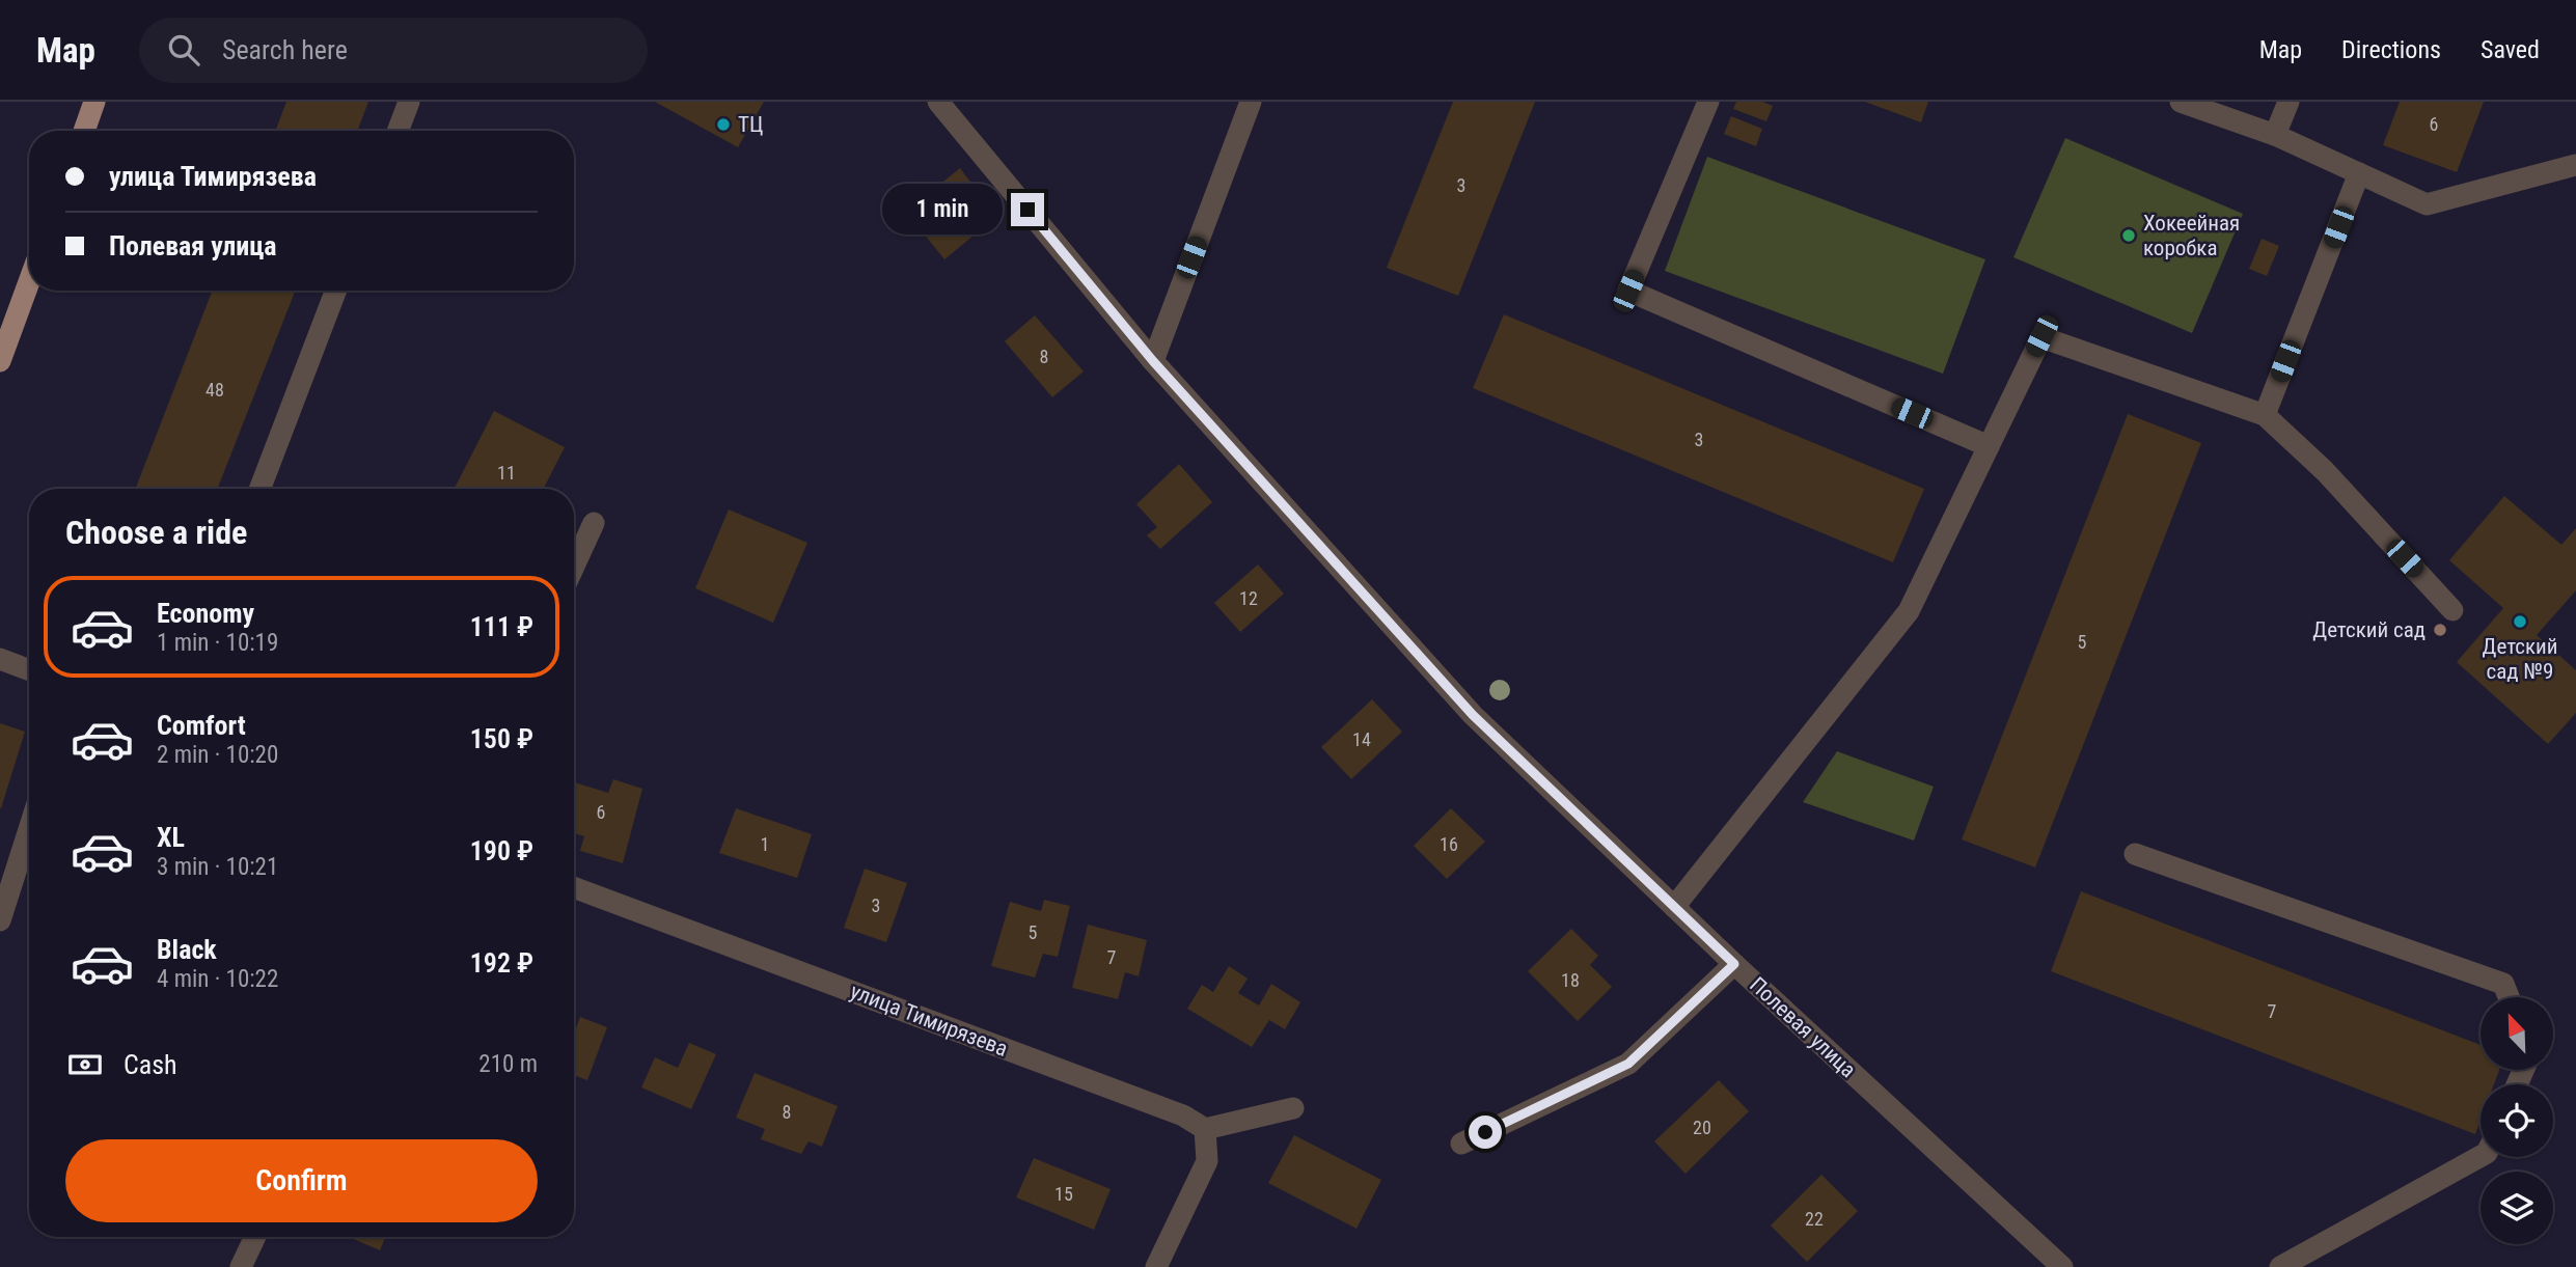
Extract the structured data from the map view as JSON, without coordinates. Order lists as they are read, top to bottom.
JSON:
{
  "streets": {
    "street": ["улица Тимирязева", "Полевая улица"]
  },
  "places": [
    "ТЦ",
    "Хокеейная коробка",
    "Детский сад №9",
    "Детский сад"
  ],
  "house_numbers": [
    "6",
    "3",
    "8",
    "48",
    "3",
    "11",
    "12",
    "5",
    "14",
    "6",
    "1",
    "16",
    "3",
    "5",
    "7",
    "18",
    "7",
    "8",
    "20",
    "15",
    "22"
  ],
  "north": "top left",
  "page": {
    "header": "Map",
    "search": "Search here",
    "nav": ["Map", "Directions", "Saved"],
    "banner": ["улица Тимирязева", "Полевая улица"],
    "bubble": "1 min",
    "heading": "Choose a ride",
    "list": [
      {
        "name": "Economy",
        "note": "1 min · 10:19",
        "value": "111 ₽"
      },
      {
        "name": "Comfort",
        "note": "2 min · 10:20",
        "value": "150 ₽"
      },
      {
        "name": "XL",
        "note": "3 min · 10:21",
        "value": "190 ₽"
      },
      {
        "name": "Black",
        "note": "4 min · 10:22",
        "value": "192 ₽"
      }
    ],
    "pay": ["Cash", "210 m"],
    "buttons": "Confirm"
  }
}
